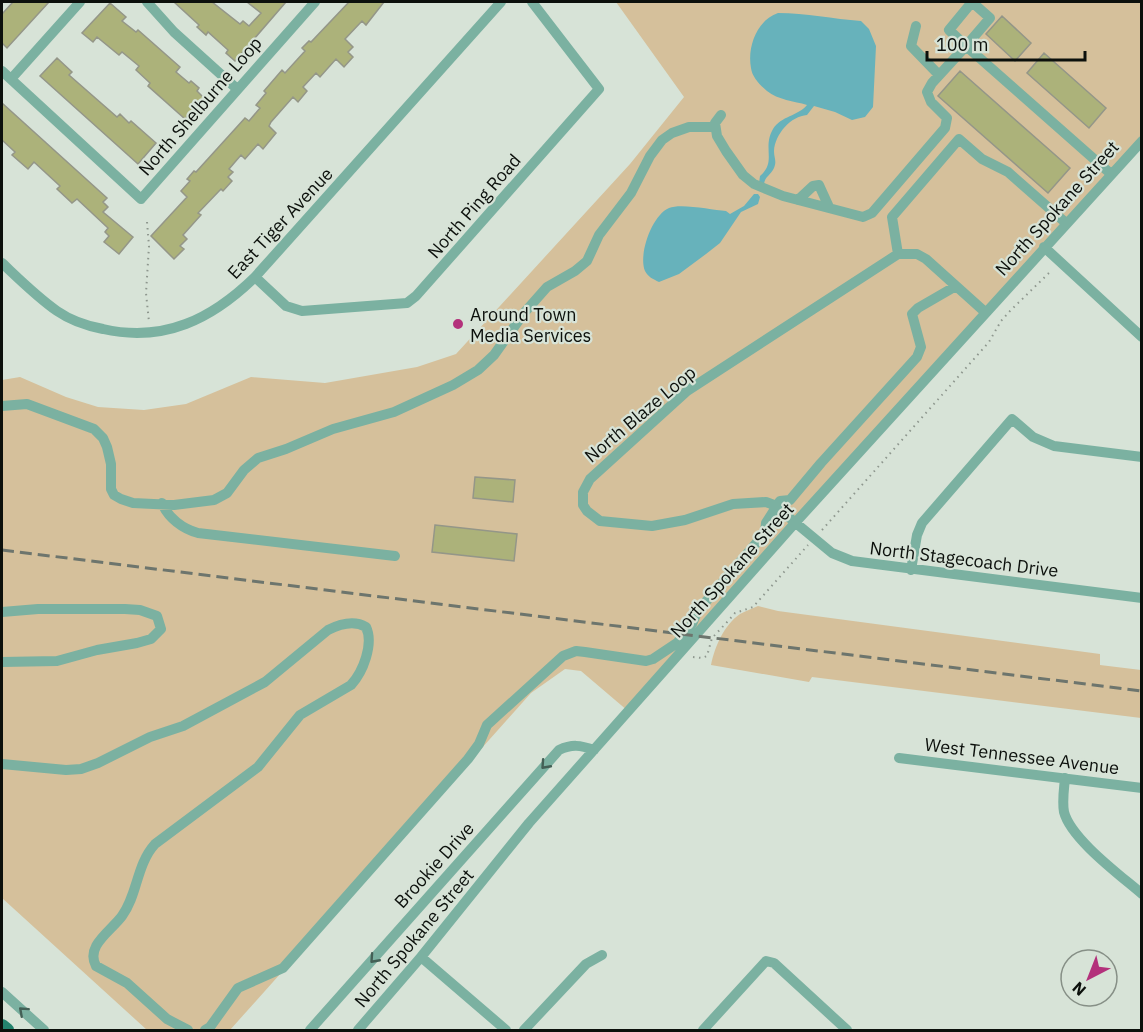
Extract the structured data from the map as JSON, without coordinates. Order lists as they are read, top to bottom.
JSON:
{
  "streets": {
    "street": [
      "North Shelburne Loop",
      "North Ping Road",
      "North Spokane Street",
      "East Tiger Avenue",
      "North Blaze Loop",
      "North Stagecoach Drive",
      "West Tennessee Avenue",
      "Brookie Drive"
    ]
  },
  "crossings": [
    ["North Ping Road", "East Tiger Avenue"],
    ["North Spokane Street", "North Stagecoach Drive"],
    ["North Spokane Street", "Brookie Drive"]
  ],
  "places": ["Around Town Media Services"],
  "scale_bar": "100 m",
  "north": "bottom left"
}
